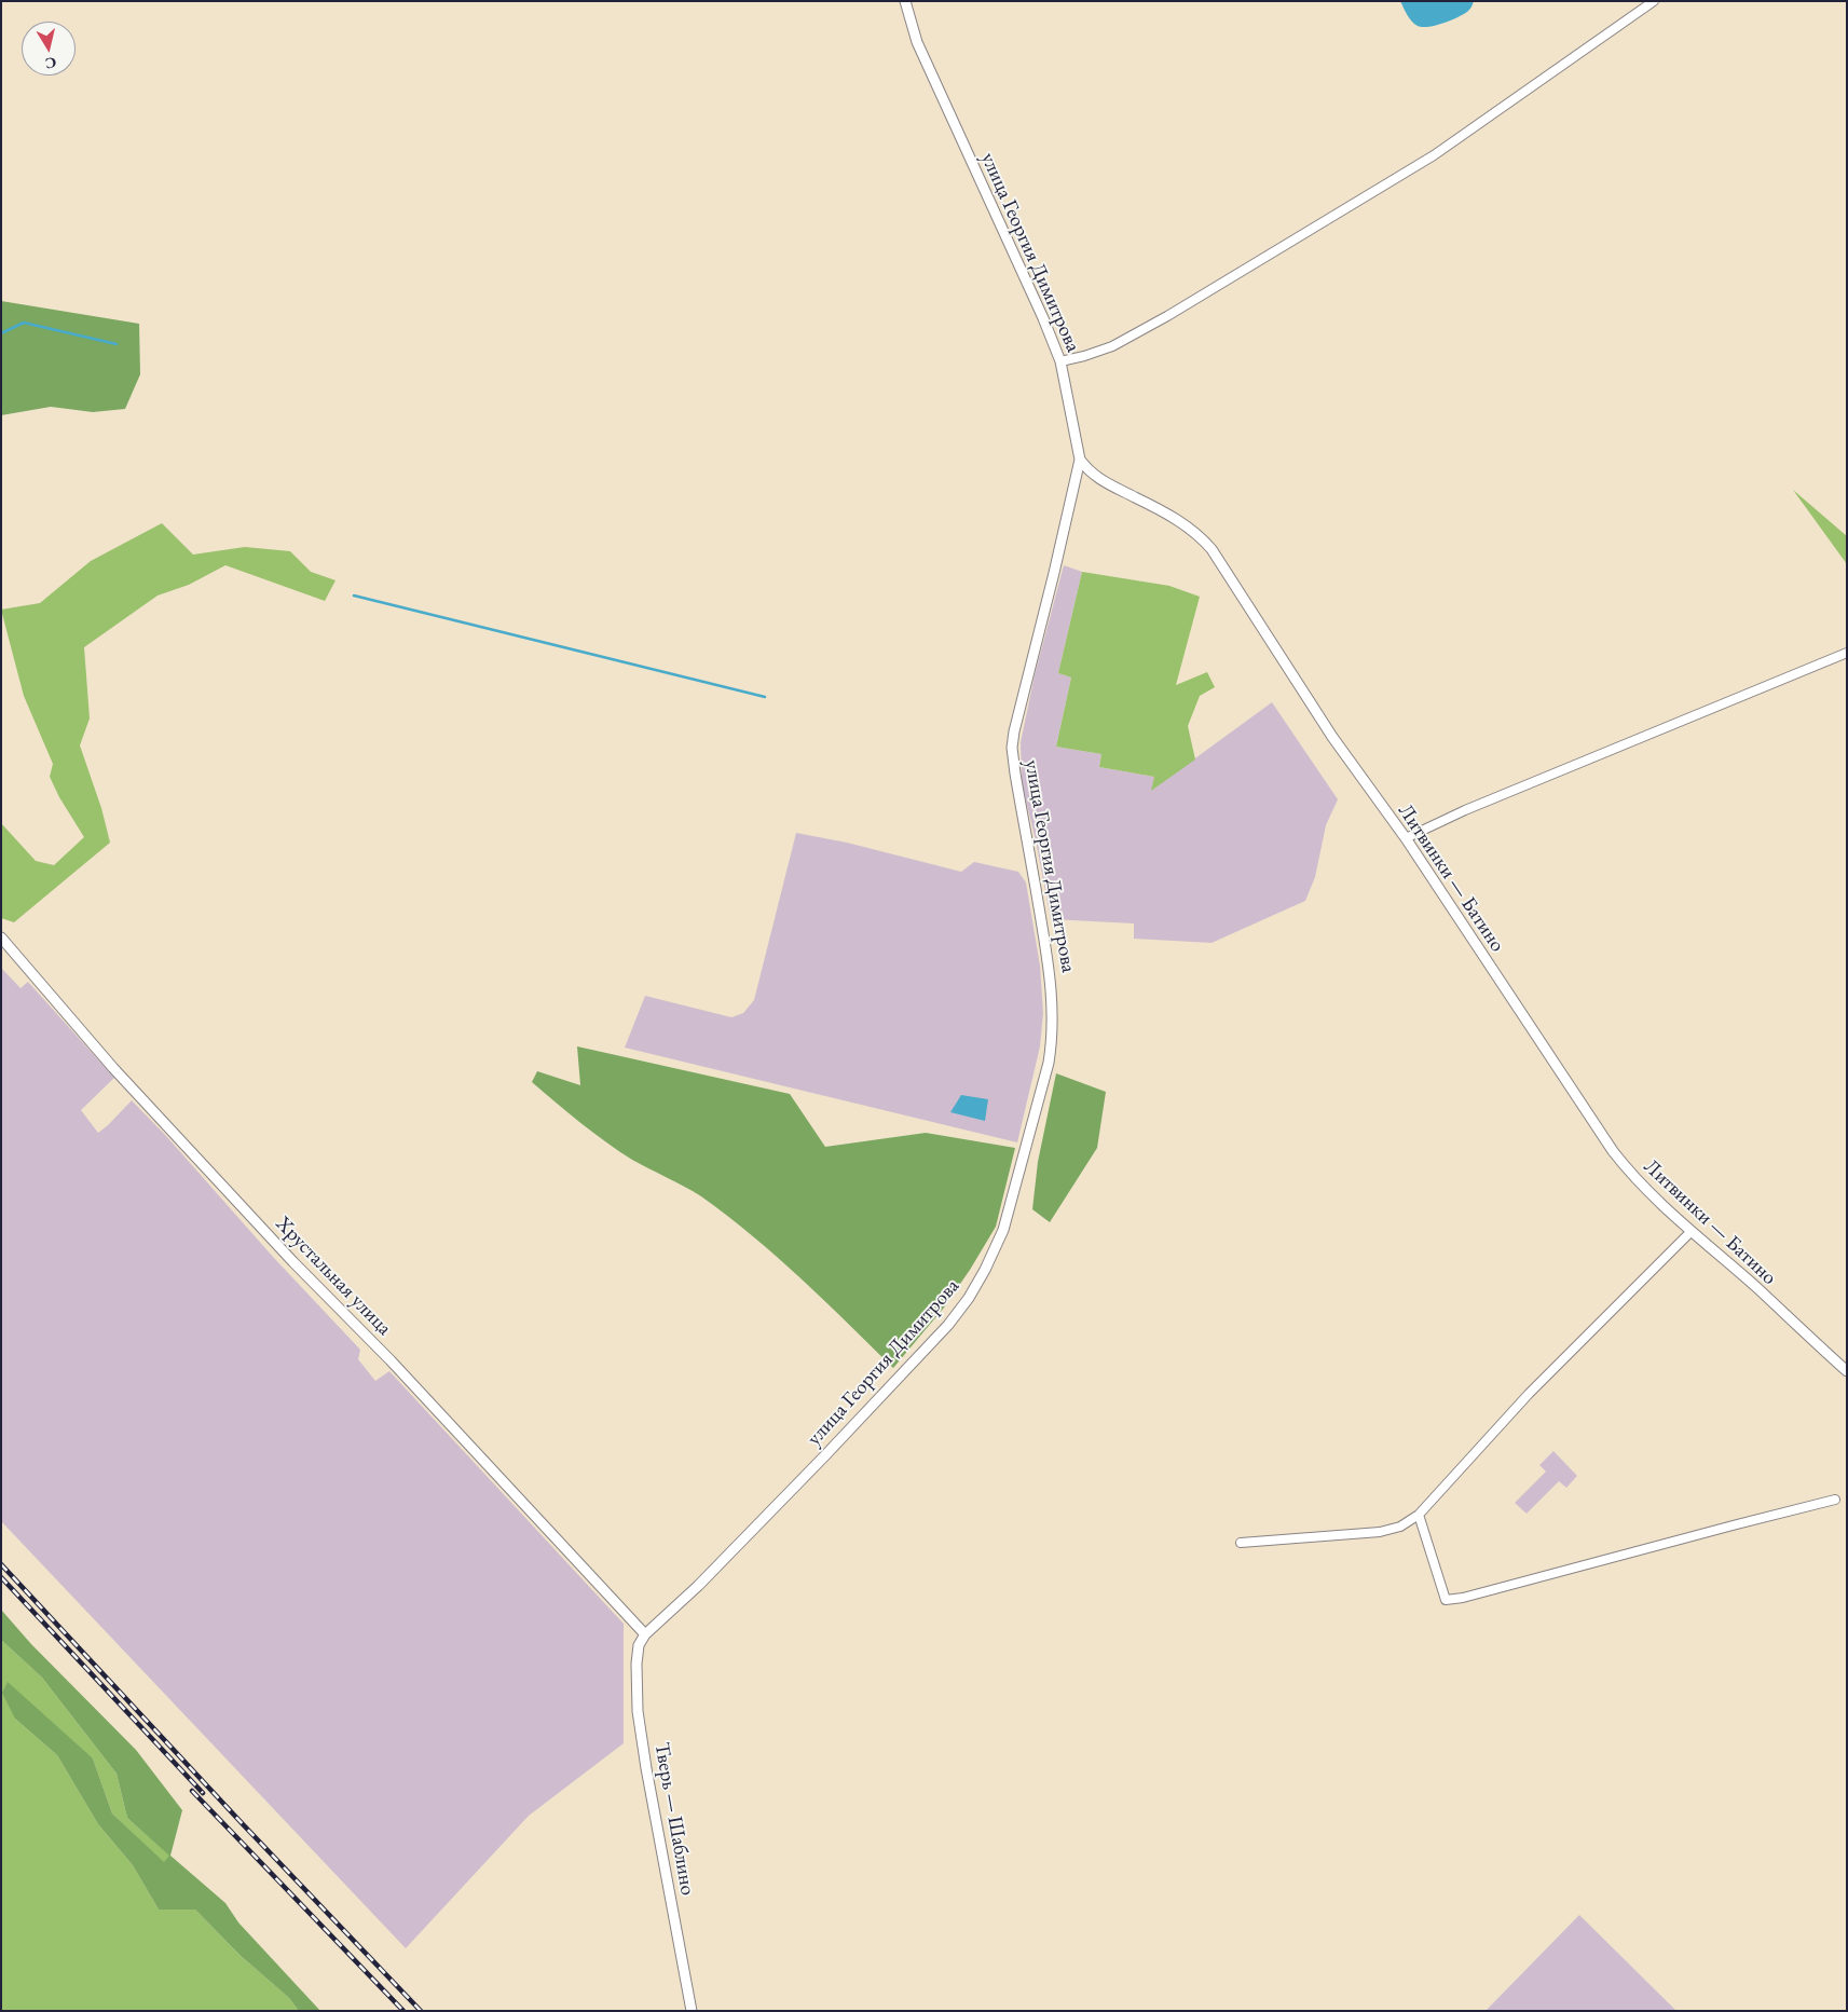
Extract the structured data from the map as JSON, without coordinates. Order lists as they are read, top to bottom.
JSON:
{
  "streets": {
    "street": [
      "улица Георгия Димитрова",
      "Литвинки — Батино",
      "Хрустальная улица",
      "Тверь — Шаблино"
    ]
  },
  "crossings": [
    ["улица Георгия Димитрова", "Литвинки — Батино"],
    ["улица Георгия Димитрова", "Хрустальная улица"],
    ["улица Георгия Димитрова", "Тверь — Шаблино"],
    ["Хрустальная улица", "Тверь — Шаблино"]
  ],
  "north": "bottom"
}
